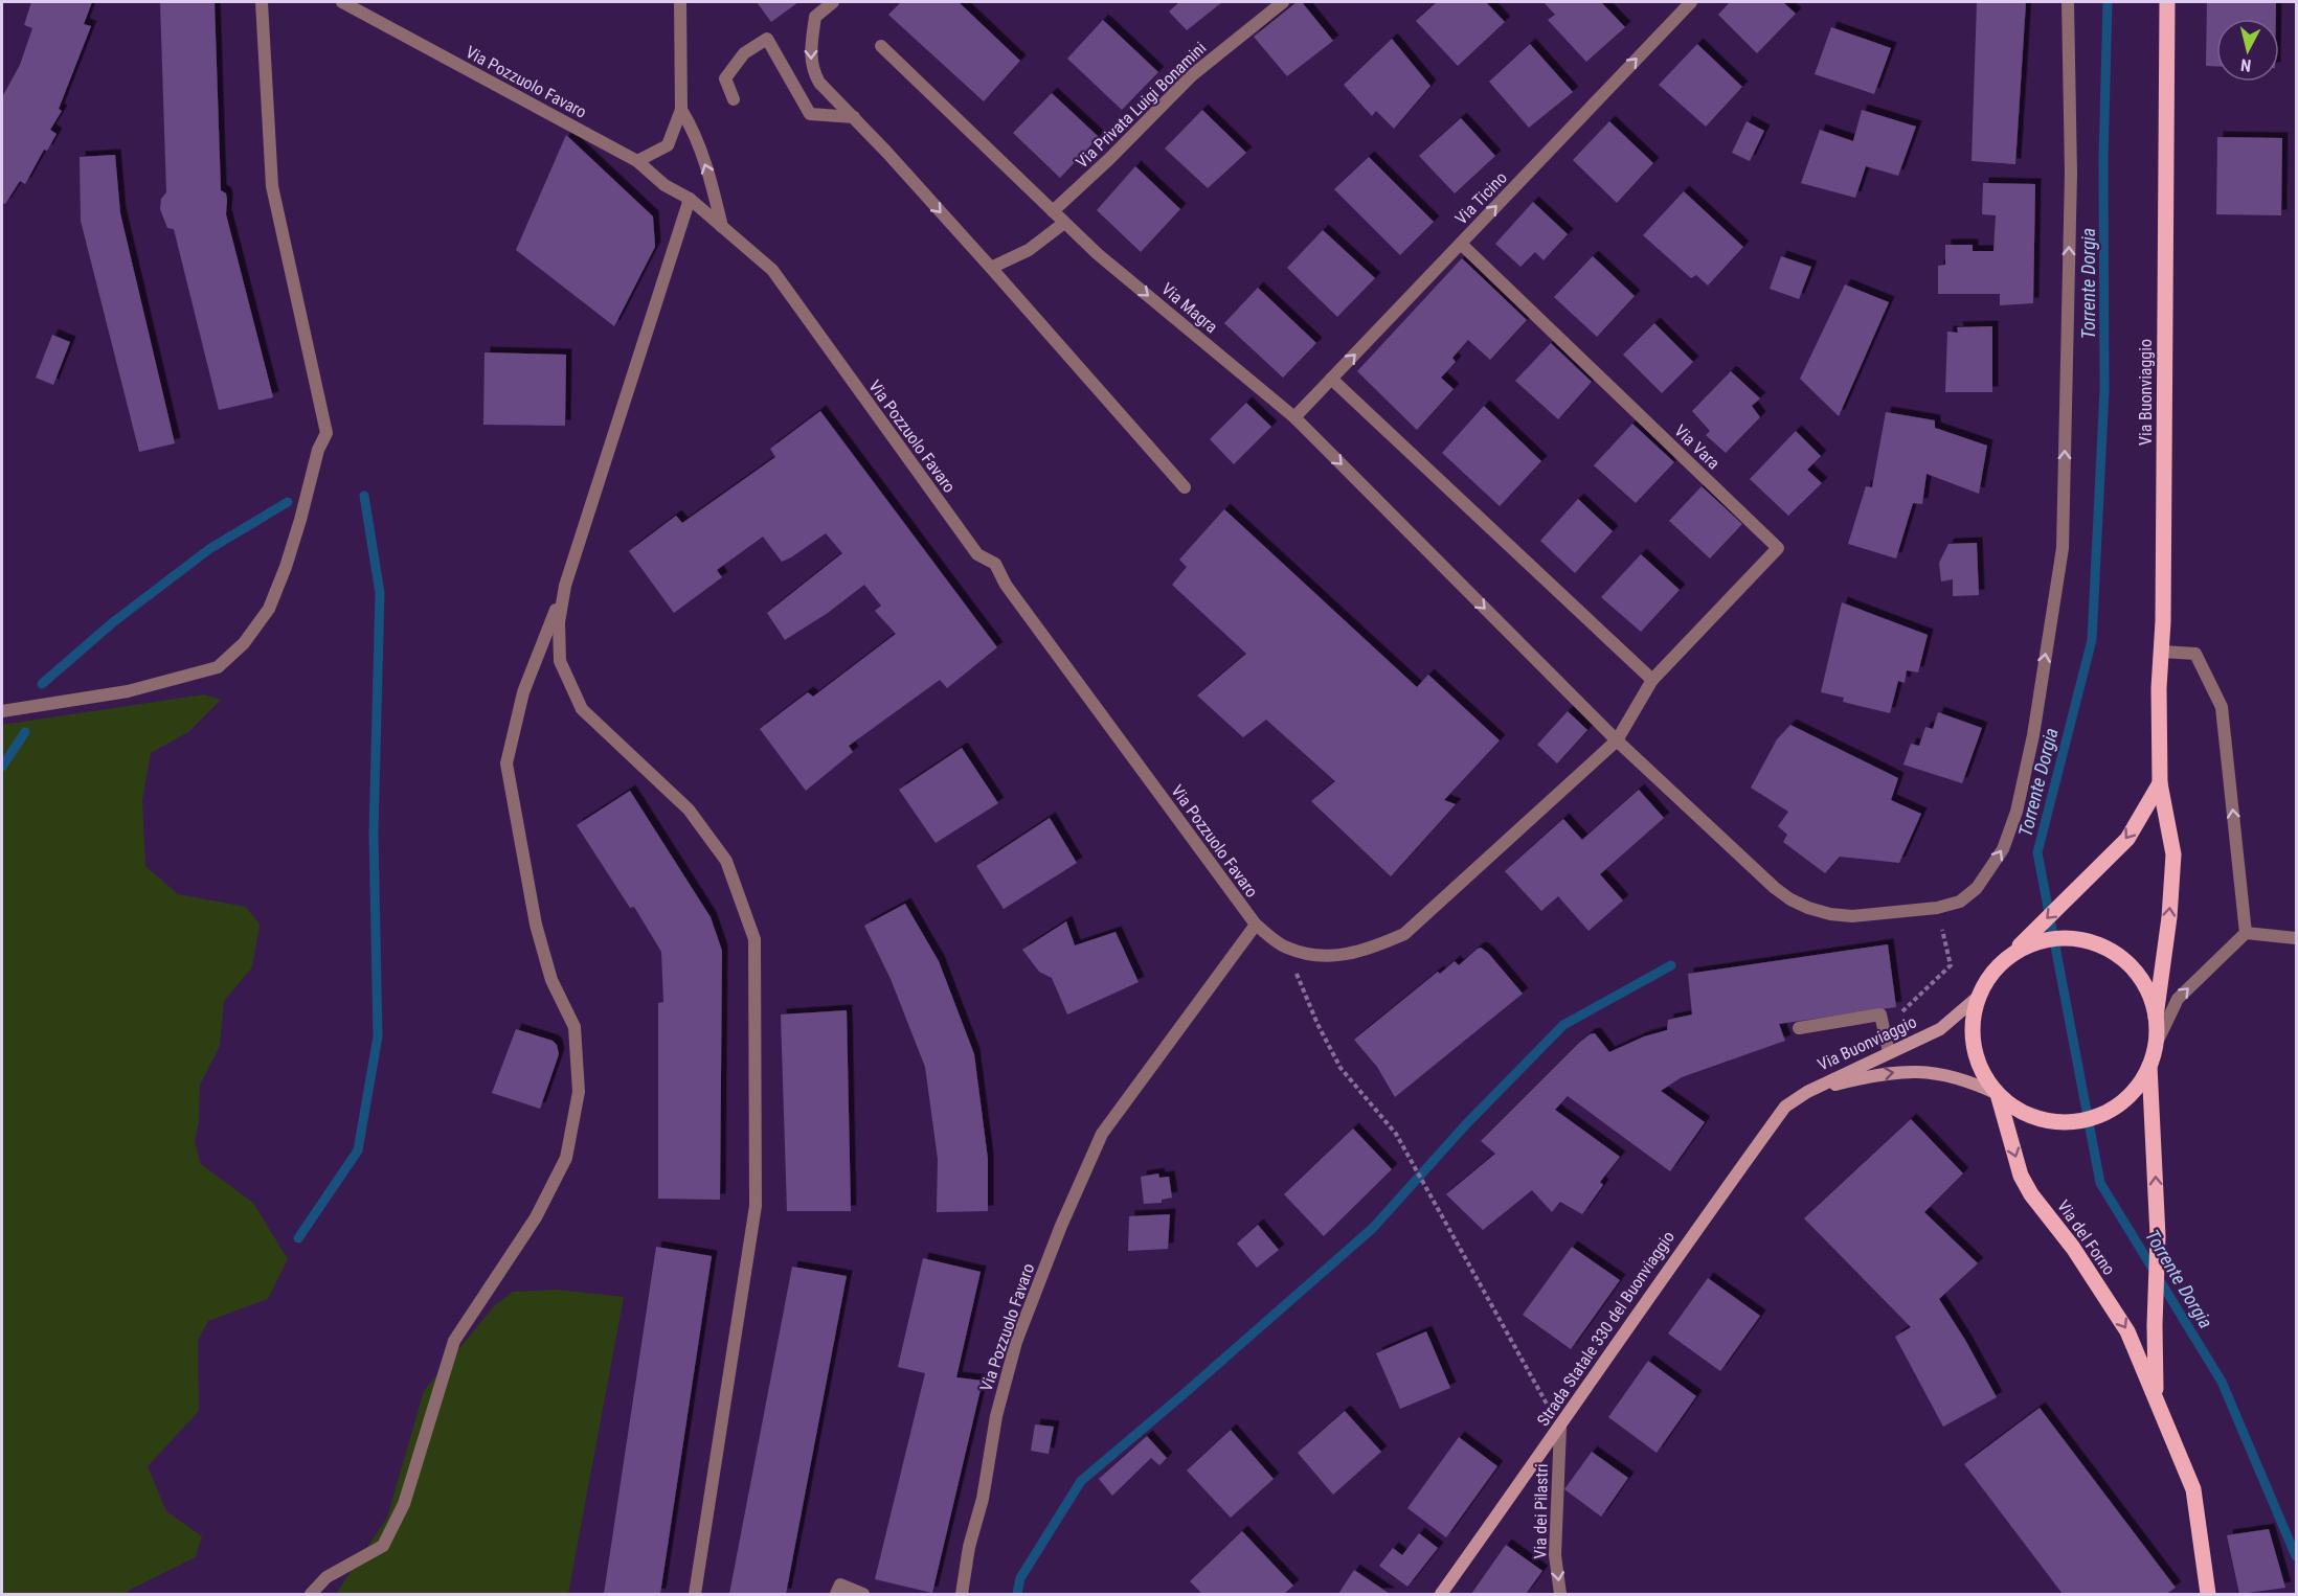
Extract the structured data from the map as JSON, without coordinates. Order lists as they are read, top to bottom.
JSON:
{
  "streets": {
    "main road": ["Via Buonviaggio", "Via del Forno", "Strada Statale 330 del Buonviaggio"],
    "street": [
      "Via Pozzuolo Favaro",
      "Via Privata Luigi Bonamini",
      "Via Ticino",
      "Via Magra",
      "Via Vara",
      "Via dei Pilastri"
    ]
  },
  "crossings": [
    ["Via Privata Luigi Bonamini", "Via Magra"],
    ["Via Ticino", "Via Magra"],
    ["Via Ticino", "Via Vara"],
    ["Via Buonviaggio", "Via del Forno"],
    ["Via Buonviaggio", "Strada Statale 330 del Buonviaggio"],
    ["Strada Statale 330 del Buonviaggio", "Via dei Pilastri"]
  ],
  "one_way": ["Via Ticino", "Via dei Pilastri"],
  "water": ["Torrente Dorgia"],
  "north": "bottom"
}
